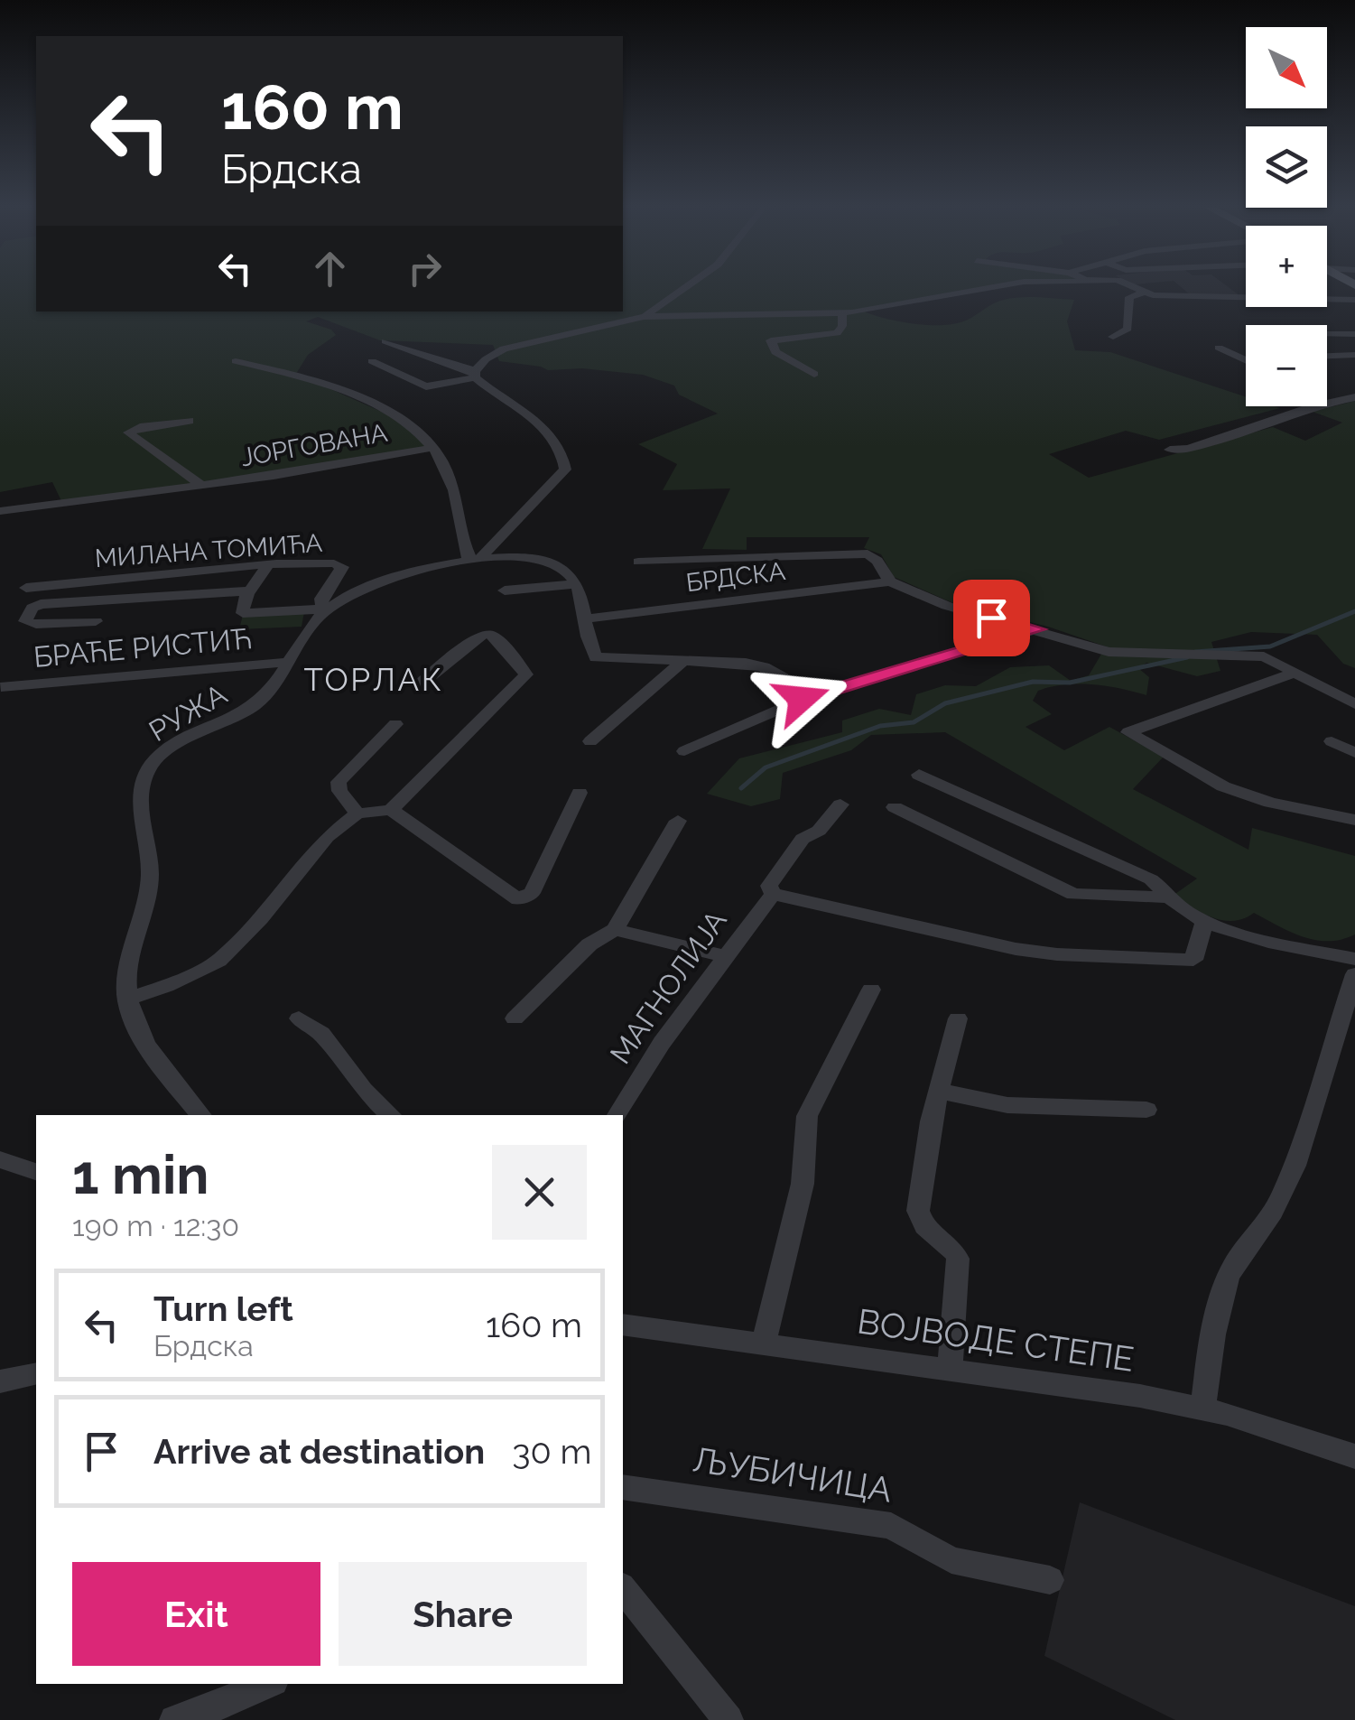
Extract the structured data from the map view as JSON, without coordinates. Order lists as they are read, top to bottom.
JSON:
{
  "streets": {
    "street": [
      "ЈОРГОВАНА",
      "МИЛАНА ТОМИЋА",
      "БРДСКА",
      "БРАЋЕ РИСТИЋ",
      "РУЖА",
      "МАГНОЛИЈА",
      "ВОЈВОДЕ СТЕПЕ",
      "ЉУБИЧИЦА"
    ]
  },
  "crossings": [
    ["МИЛАНА ТОМИЋА", "РУЖА"],
    ["БРАЋЕ РИСТИЋ", "РУЖА"]
  ],
  "districts": ["ТОРЛАК"],
  "north": "bottom right",
  "page": {
    "map_buttons": ["+", "−"],
    "turn": ["160 m", "Брдска"],
    "heading": ["1 min", "190 m · 12:30"],
    "list": [
      {
        "name": "Turn left",
        "note": "Брдска",
        "value": "160 m"
      },
      {
        "name": "Arrive at destination",
        "value": "30 m"
      }
    ],
    "buttons": ["Exit", "Share"]
  }
}
